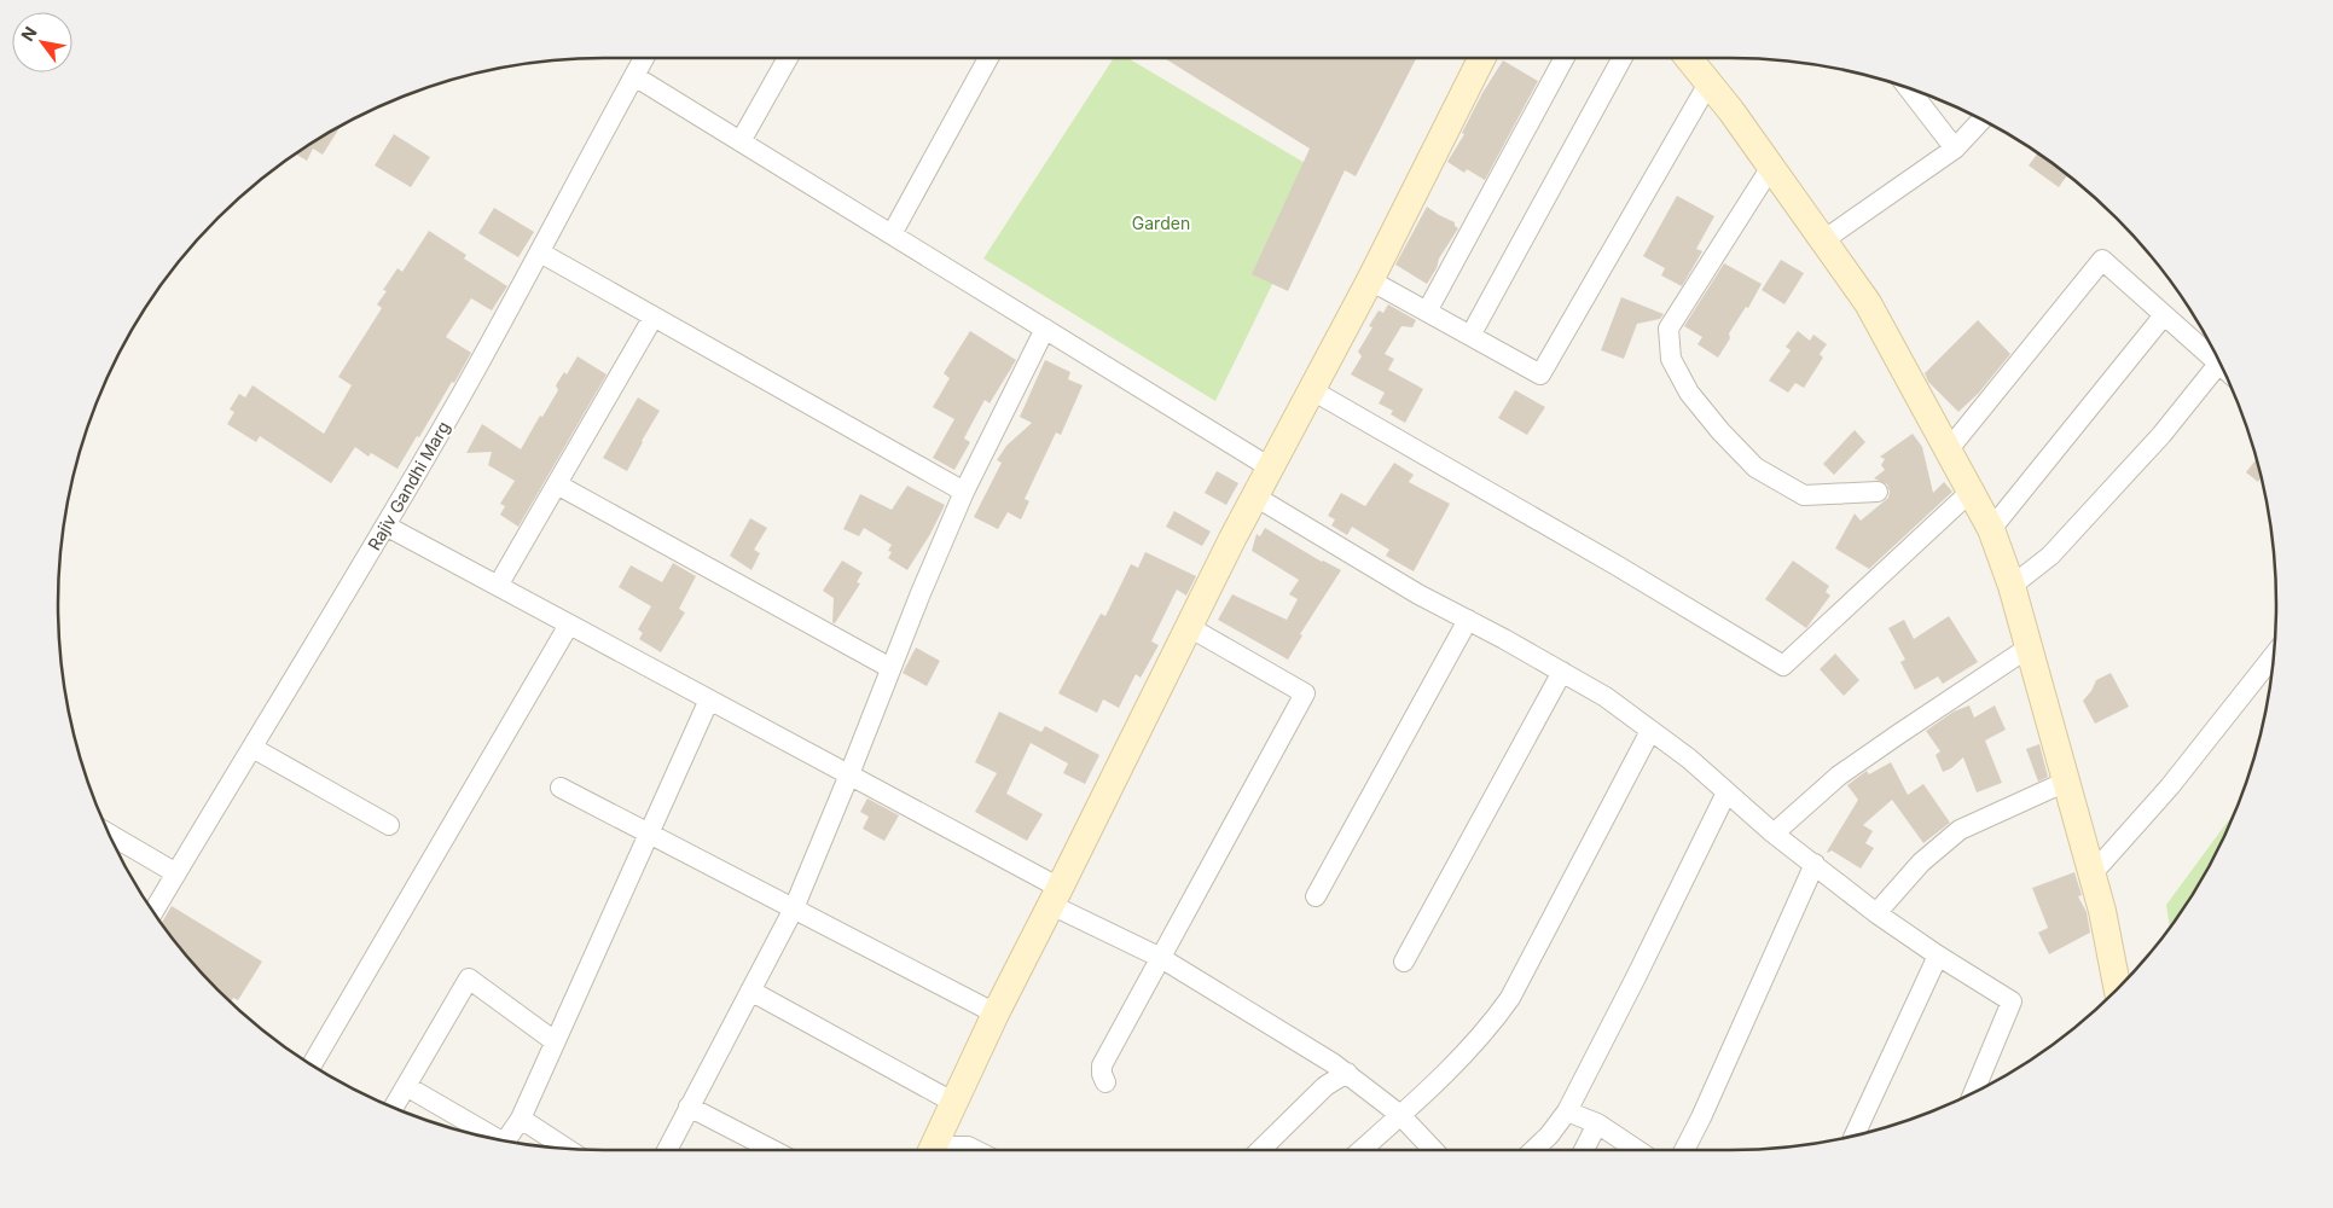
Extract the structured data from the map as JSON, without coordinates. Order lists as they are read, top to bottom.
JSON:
{
  "streets": {
    "street": ["Rajiv Gandhi Marg"]
  },
  "parks": ["Garden"],
  "north": "top left"
}
